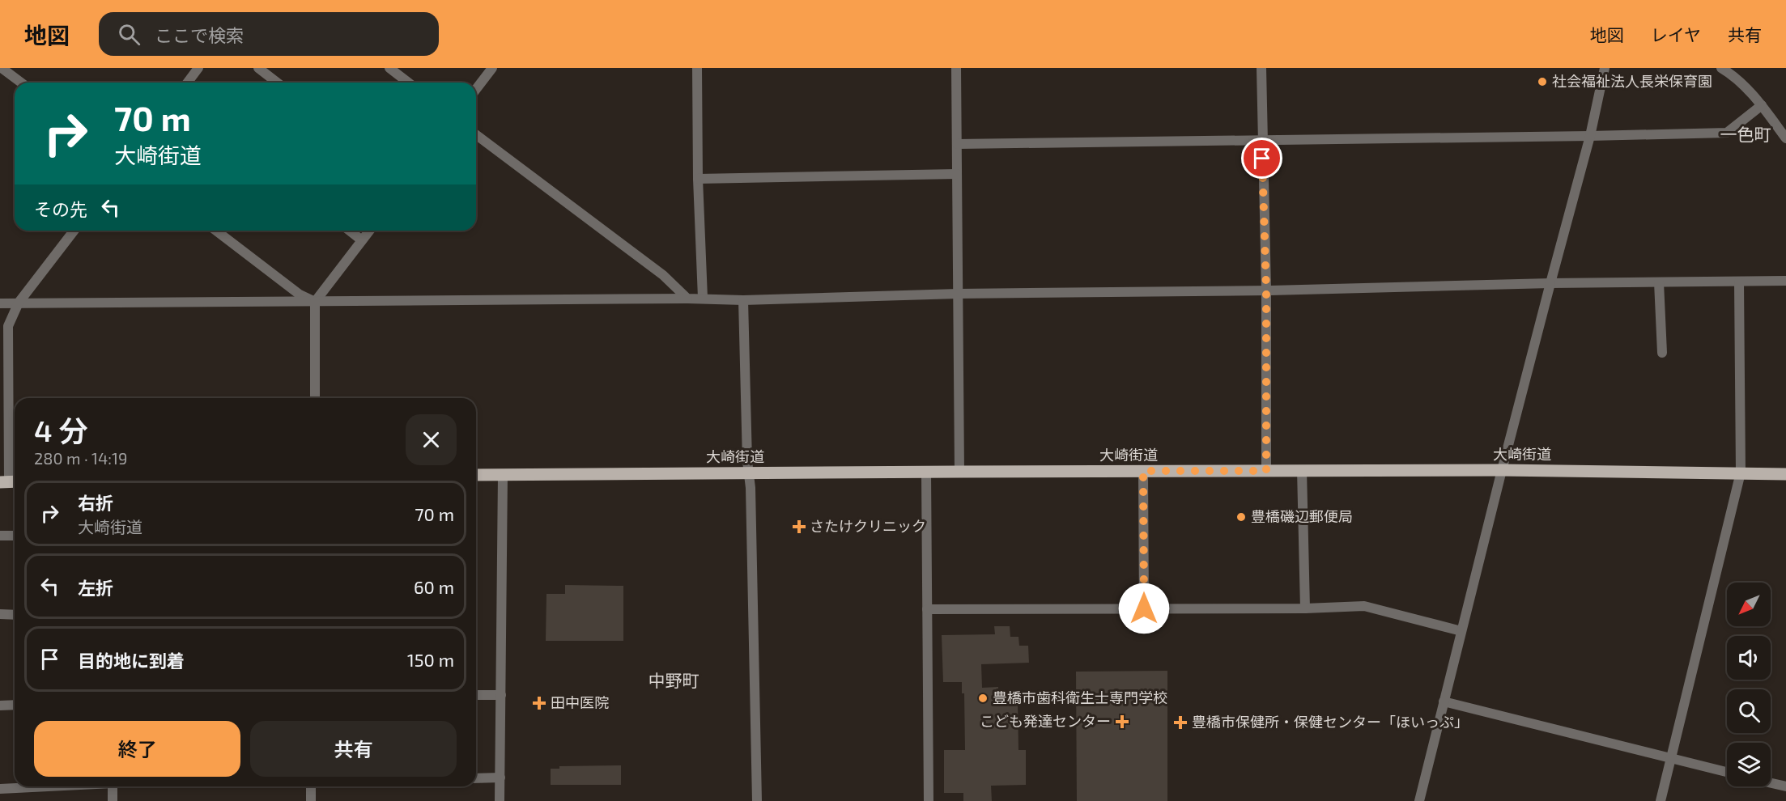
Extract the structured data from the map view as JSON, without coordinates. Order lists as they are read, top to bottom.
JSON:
{
  "streets": {
    "main road": ["大崎街道"]
  },
  "districts": ["一色町", "中野町"],
  "places": {
    "other": ["社会福祉法人長栄保育園", "豊橋磯辺郵便局", "豊橋市歯科衛生士専門学校"],
    "health": [
      "さたけクリニック",
      "田中医院",
      "こども発達センター",
      "豊橋市保健所・保健センター「ほいっぷ」"
    ]
  },
  "north": "bottom left",
  "page": {
    "header": "地図",
    "search": "ここで検索",
    "nav": ["地図", "レイヤ", "共有"],
    "turn": ["70 m", "大崎街道"],
    "then": "その先",
    "heading": ["4 分", "280 m · 14:19"],
    "list": [
      {
        "name": "右折",
        "note": "大崎街道",
        "value": "70 m"
      },
      {
        "name": "左折",
        "value": "60 m"
      },
      {
        "name": "目的地に到着",
        "value": "150 m"
      }
    ],
    "buttons": ["終了", "共有"]
  }
}
